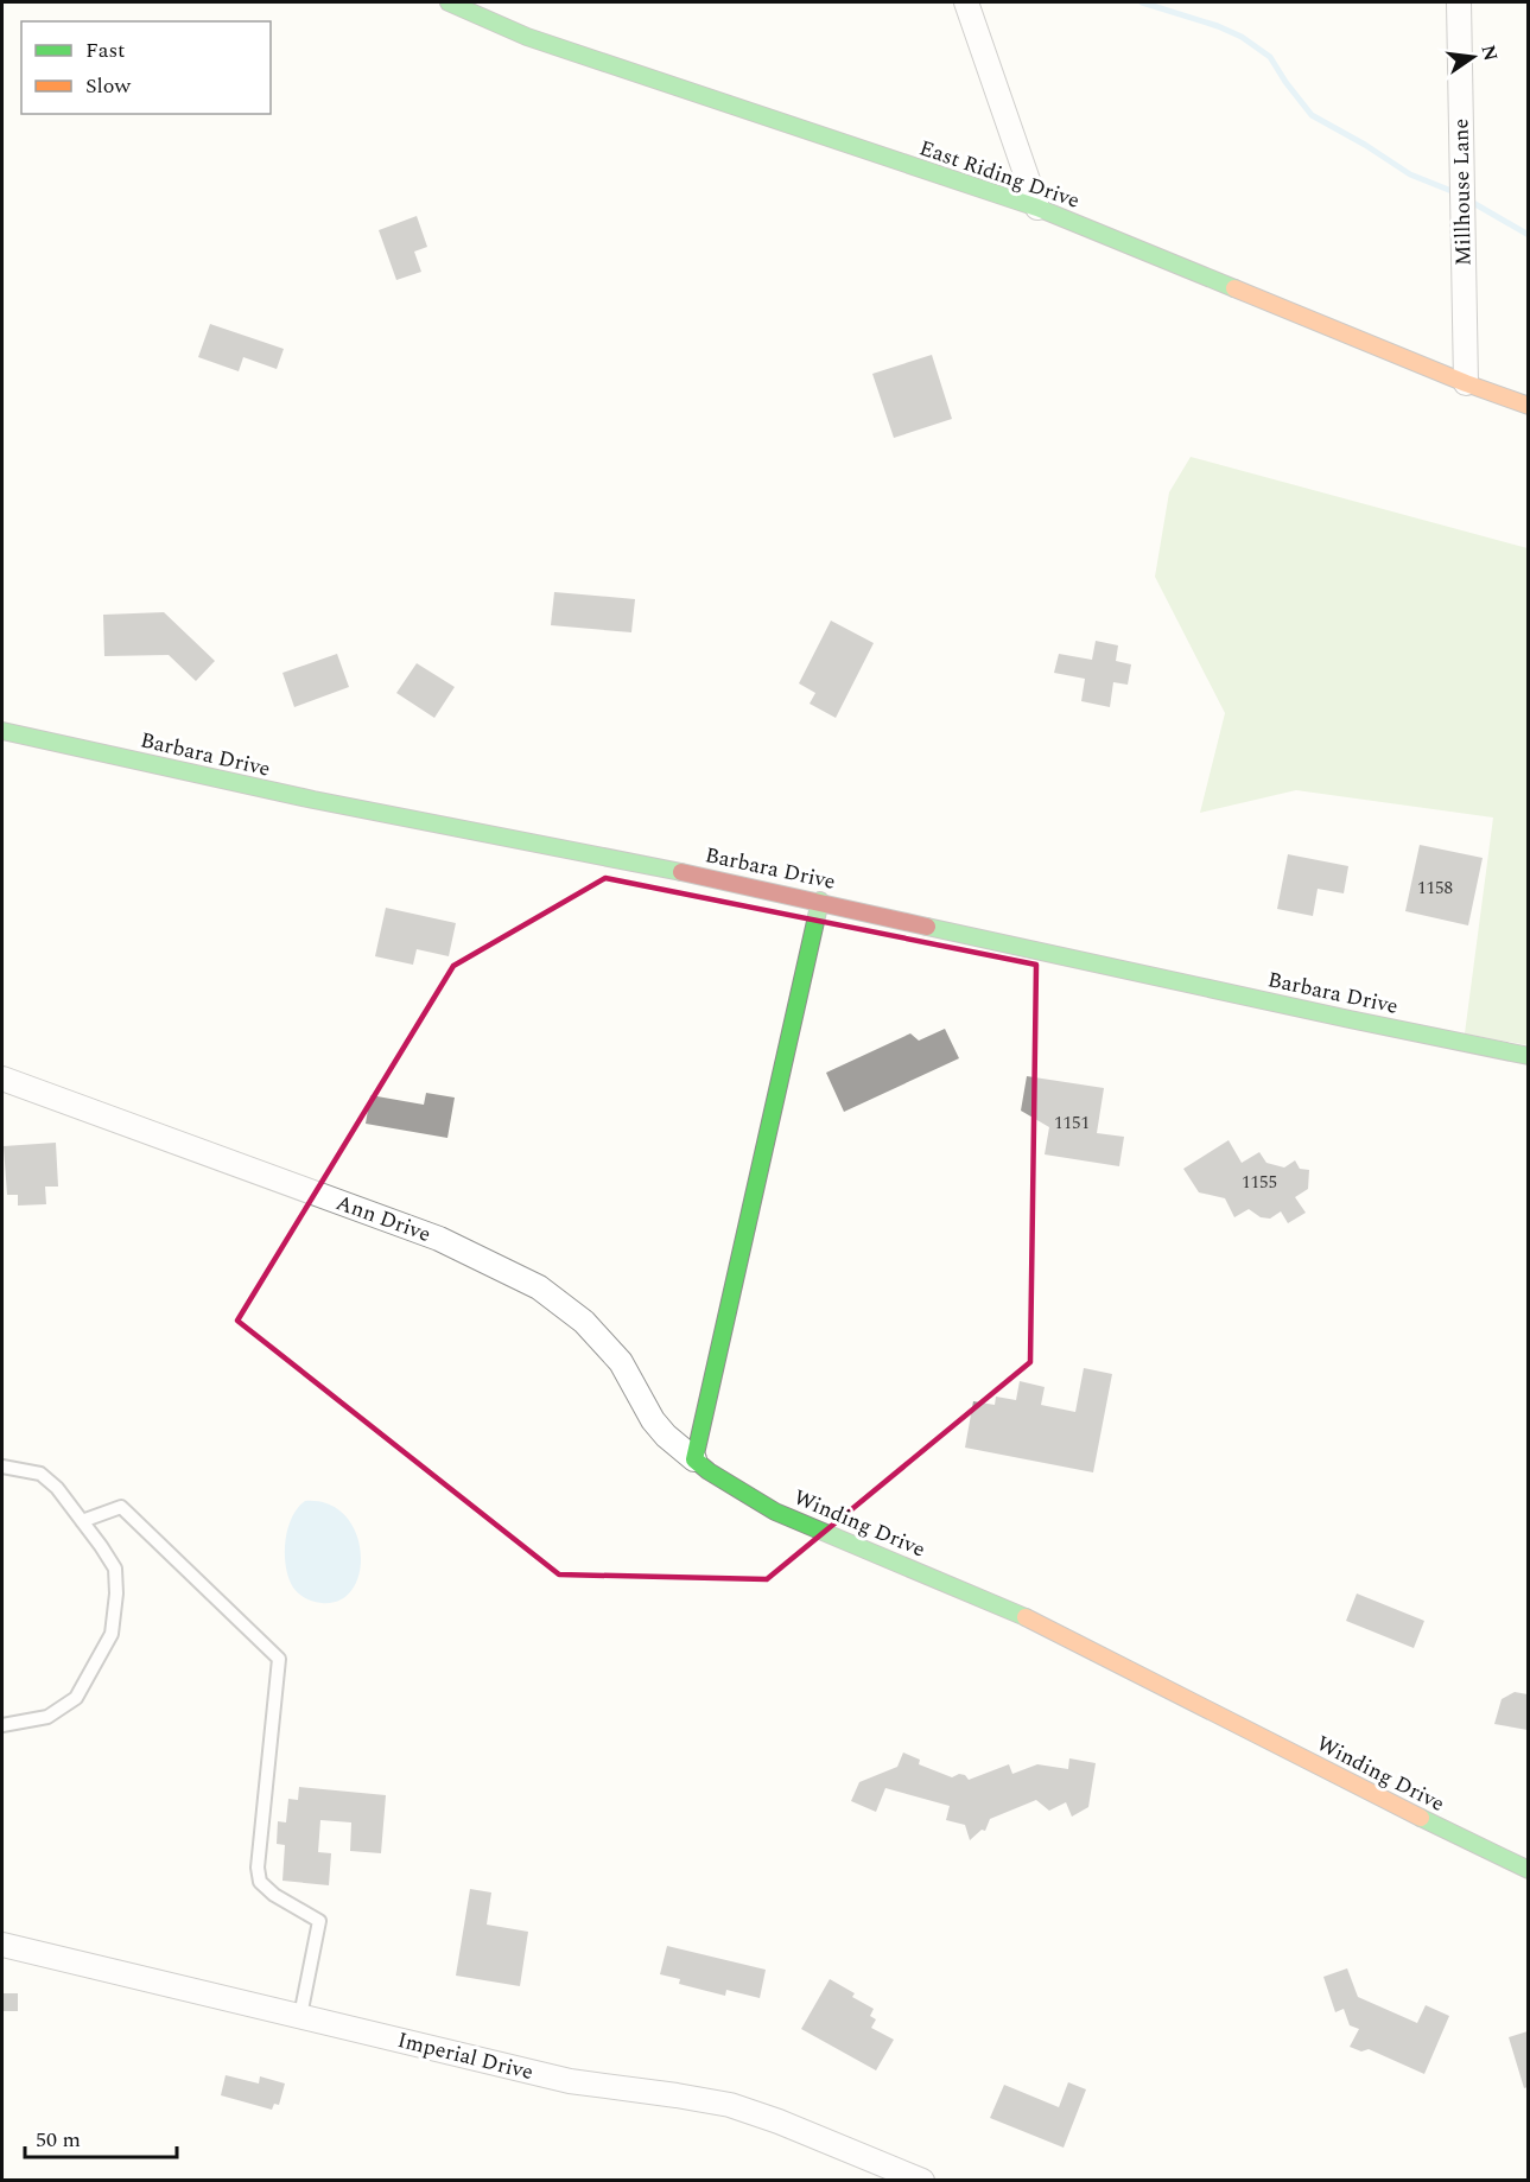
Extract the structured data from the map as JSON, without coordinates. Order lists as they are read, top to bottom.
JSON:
{
  "streets": {
    "street": [
      "East Riding Drive",
      "Millhouse Lane",
      "Barbara Drive",
      "Ann Drive",
      "Winding Drive",
      "Imperial Drive"
    ]
  },
  "crossings": [
    ["East Riding Drive", "Millhouse Lane"],
    ["Ann Drive", "Winding Drive"]
  ],
  "house_numbers": ["1158", "1151", "1155"],
  "legend": ["Fast", "Slow"],
  "scale_bar": "50 m",
  "north": "right"
}
